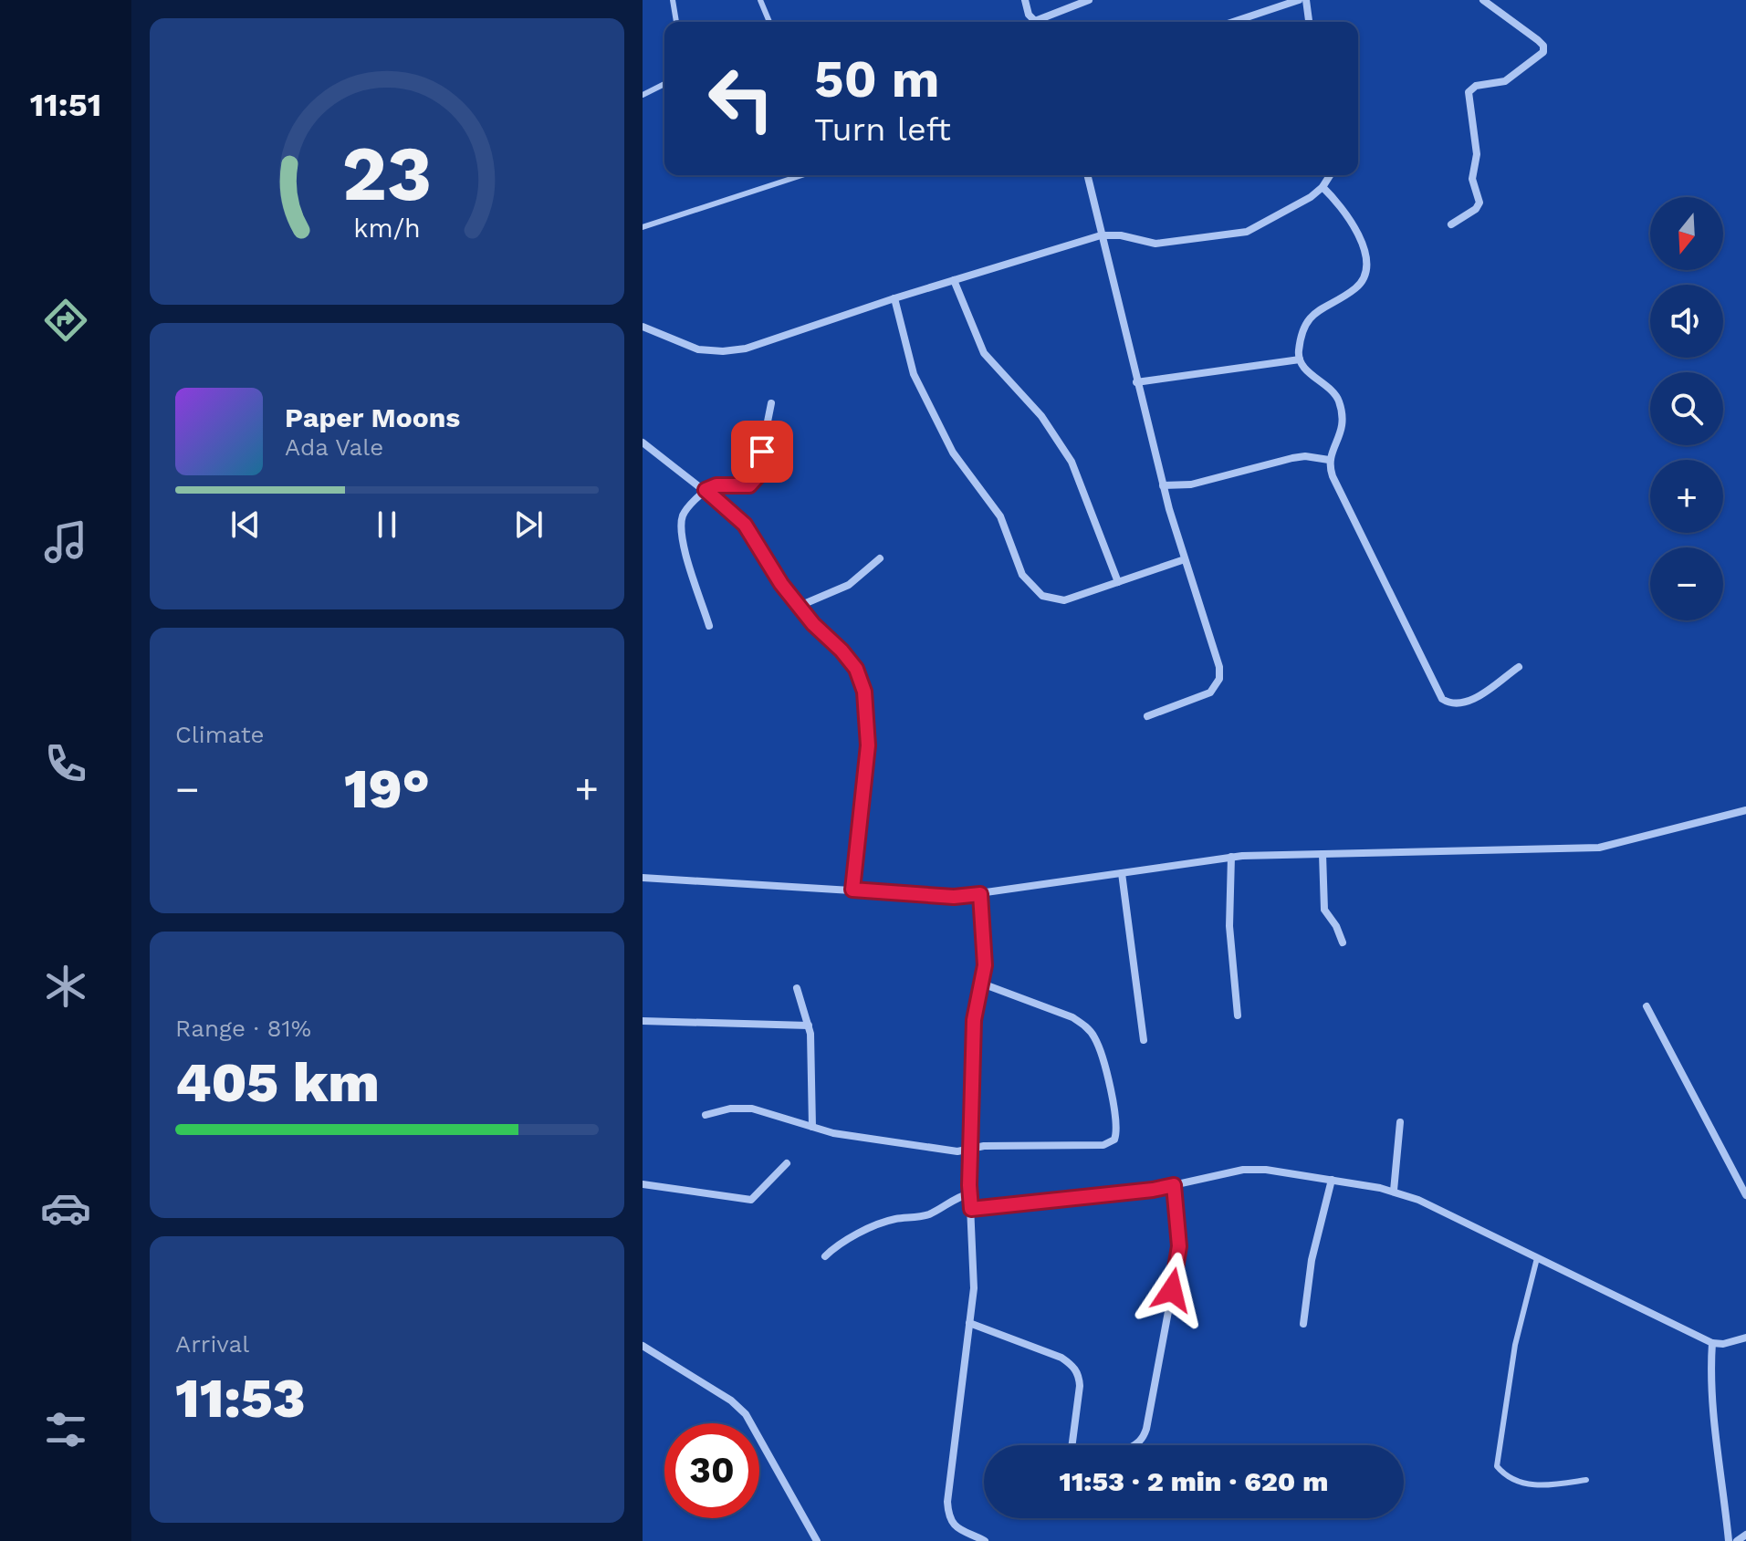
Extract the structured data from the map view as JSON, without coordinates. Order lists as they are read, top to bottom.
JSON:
{
  "north": "bottom",
  "page": {
    "tabs": "11:51",
    "turn": ["50 m", "Turn left"],
    "map_buttons": ["+", "−"],
    "song": ["Paper Moons", "Ada Vale"],
    "tile": [
      "Climate",
      ["Range · 81%", "405 km"],
      ["Arrival", "11:53"]
    ],
    "heat": ["−", "19°", "+"],
    "limit": "30",
    "trip": "11:53 · 2 min · 620 m",
    "gauge": ["23", "km/h"]
  }
}
